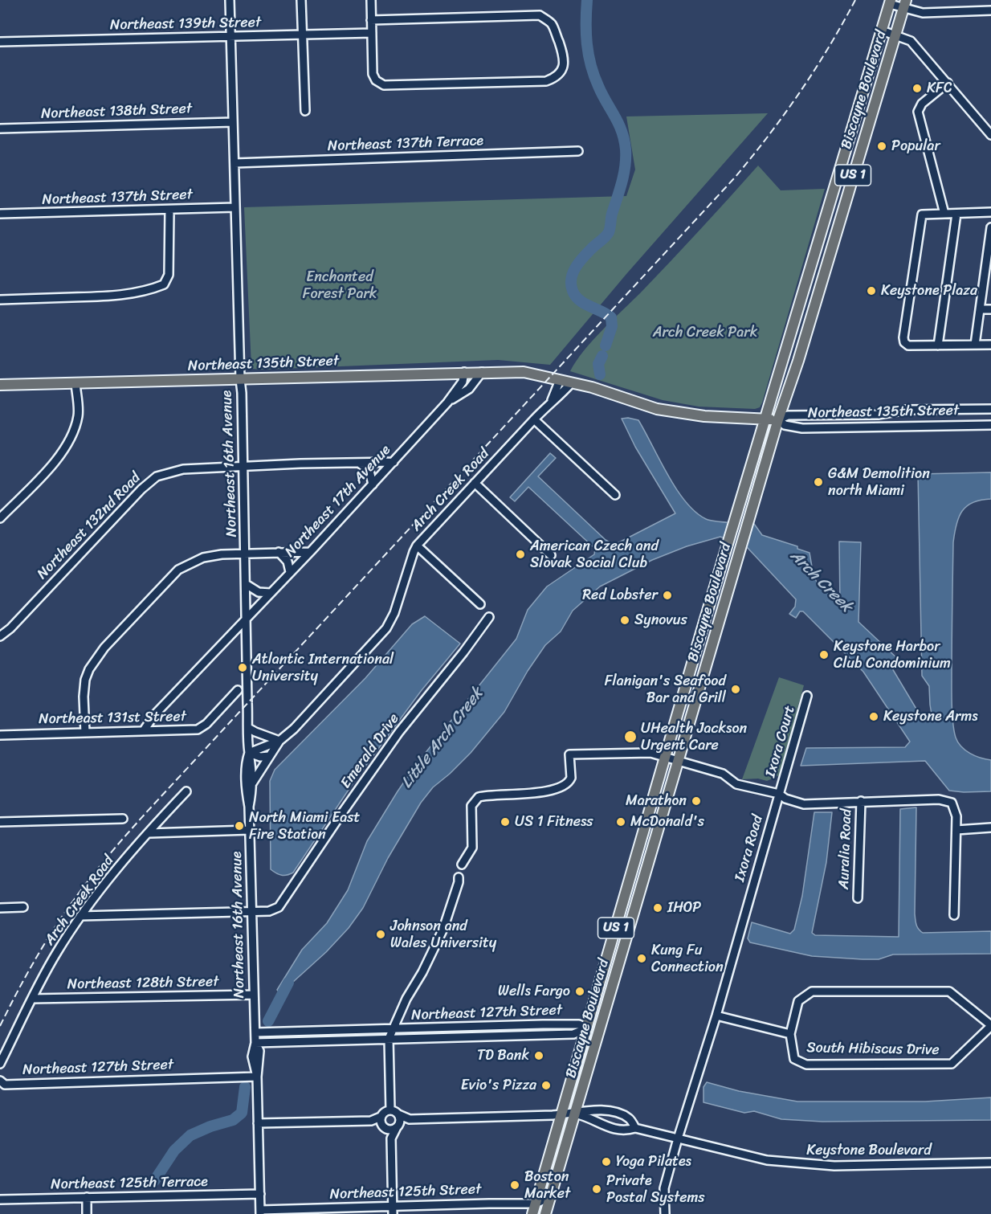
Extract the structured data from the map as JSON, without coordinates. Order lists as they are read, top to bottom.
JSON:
{
  "streets": {
    "main road": ["Biscayne Boulevard", "US 1", "Northeast 135th Street"],
    "street": [
      "Northeast 139th Street",
      "Northeast 138th Street",
      "Northeast 137th Terrace",
      "Northeast 137th Street",
      "Northeast 16th Avenue",
      "Arch Creek Road",
      "Northeast 17th Avenue",
      "Northeast 132nd Road",
      "Northeast 131st Street",
      "Ixora Court",
      "Emerald Drive",
      "Ixora Road",
      "Auralia Road",
      "Northeast 128th Street",
      "Northeast 127th Street",
      "South Hibiscus Drive",
      "Keystone Boulevard",
      "Northeast 125th Terrace",
      "Northeast 125th Street"
    ]
  },
  "crossings": [
    ["Northeast 139th Street", "Northeast 16th Avenue"],
    ["Biscayne Boulevard", "Northeast 135th Street"],
    ["Biscayne Boulevard", "Northeast 127th Street"],
    ["Biscayne Boulevard", "Keystone Boulevard"],
    ["Biscayne Boulevard", "Northeast 125th Street"],
    ["Northeast 138th Street", "Northeast 16th Avenue"],
    ["Northeast 137th Terrace", "Northeast 16th Avenue"],
    ["Northeast 137th Street", "Northeast 16th Avenue"],
    ["Northeast 135th Street", "Northeast 16th Avenue"],
    ["Northeast 135th Street", "Arch Creek Road"],
    ["Northeast 135th Street", "Northeast 17th Avenue"],
    ["Northeast 16th Avenue", "Arch Creek Road"],
    ["Northeast 16th Avenue", "Northeast 17th Avenue"],
    ["Northeast 16th Avenue", "Northeast 132nd Road"],
    ["Northeast 16th Avenue", "Emerald Drive"],
    ["Northeast 16th Avenue", "Northeast 128th Street"],
    ["Northeast 16th Avenue", "Northeast 127th Street"],
    ["Northeast 16th Avenue", "Northeast 125th Terrace"],
    ["Northeast 16th Avenue", "Northeast 125th Street"],
    ["Arch Creek Road", "Emerald Drive"],
    ["Arch Creek Road", "Northeast 128th Street"],
    ["Northeast 17th Avenue", "Northeast 132nd Road"],
    ["Northeast 17th Avenue", "Northeast 131st Street"],
    ["Ixora Court", "Ixora Road"],
    ["Ixora Road", "Keystone Boulevard"]
  ],
  "water": ["Arch Creek", "Little Arch Creek"],
  "parks": ["Enchanted Forest Park", "Arch Creek Park"],
  "places": [
    "KFC",
    "Popular",
    "Keystone Plaza",
    "G&M Demolition north Miami",
    "American Czech and Slovak Social Club",
    "Red Lobster",
    "Synovus",
    "Keystone Harbor Club Condominium",
    "Atlantic International University",
    "Flanigan's Seafood Bar and Grill",
    "Keystone Arms",
    "UHealth Jackson Urgent Care",
    "Marathon",
    "US 1 Fitness",
    "McDonald's",
    "North Miami East Fire Station",
    "IHOP",
    "Johnson and Wales University",
    "Kung Fu Connection",
    "Wells Fargo",
    "TD Bank",
    "Evio's Pizza",
    "Yoga Pilates",
    "Boston Market",
    "Private Postal Systems"
  ]
}
